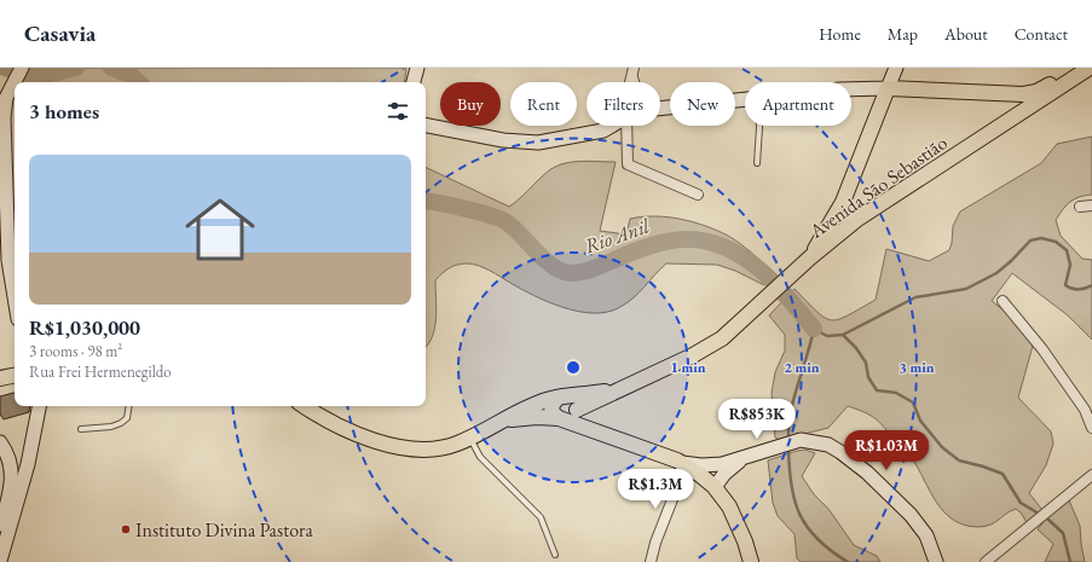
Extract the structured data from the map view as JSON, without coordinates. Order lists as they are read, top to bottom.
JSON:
{
  "streets": {
    "main road": ["Avenida São Sebastião"]
  },
  "water": ["Rio Anil"],
  "places": ["Instituto Divina Pastora"],
  "page": {
    "header": "Casavia",
    "nav": [
      "Home",
      "Map",
      "About",
      "Contact"
    ],
    "chip": [
      "Buy",
      "Rent",
      "Filters",
      "New",
      "Apartment"
    ],
    "heading": "3 homes",
    "list": [
      {
        "name": "R$1,030,000",
        "note": "3 rooms · 98 m² · Rua Frei Hermenegildo"
      }
    ],
    "price": ["R$853K", "R$1.03M", "R$1.3M"]
  },
  "rings": ["1 min", "2 min", "3 min"]
}
